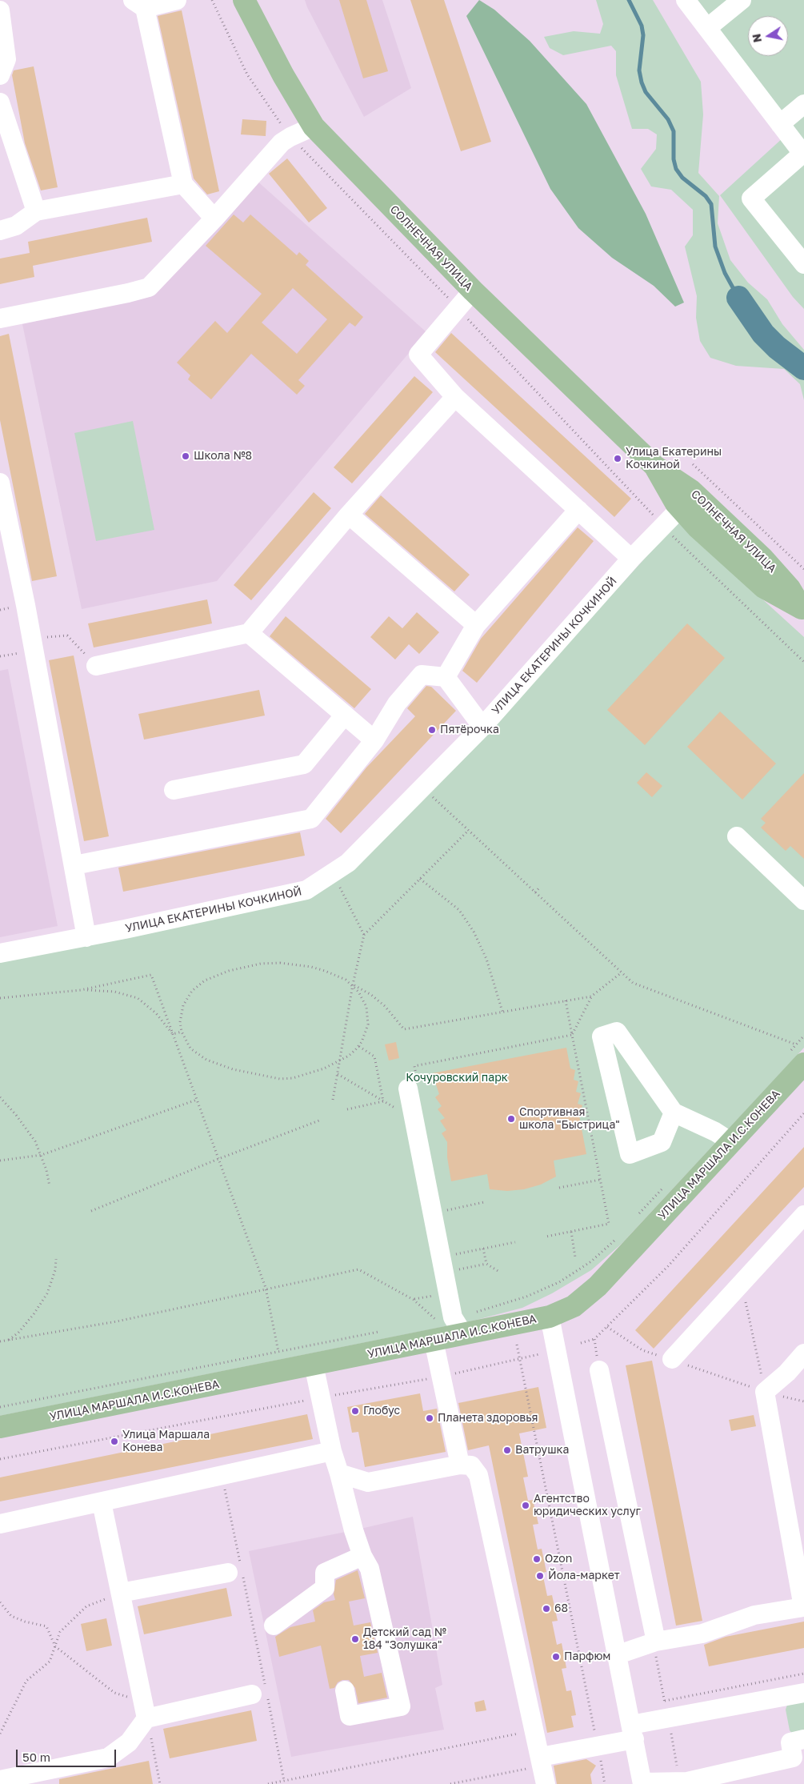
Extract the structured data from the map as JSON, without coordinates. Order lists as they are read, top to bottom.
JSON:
{
  "streets": {
    "main road": ["СОЛНЕЧНАЯ УЛИЦА", "УЛИЦА МАРШАЛА И.С.КОНЕВА"],
    "street": ["УЛИЦА ЕКАТЕРИНЫ КОЧКИНОЙ"]
  },
  "crossings": [
    ["СОЛНЕЧНАЯ УЛИЦА", "УЛИЦА ЕКАТЕРИНЫ КОЧКИНОЙ"]
  ],
  "parks": ["Кочуровский парк"],
  "places": [
    "Школа №8",
    "Улица Екатерины Кочкиной",
    "Пятёрочка",
    "Спортивная школа \"Быстрица\"",
    "Глобус",
    "Планета здоровья",
    "Улица Маршала Конева",
    "Ватрушка",
    "Агентство юридических услуг",
    "Ozon",
    "Йола-маркет",
    "68",
    "Детский сад № 184 \"Золушка\"",
    "Парфюм"
  ],
  "scale_bar": "50 m",
  "north": "left"
}
